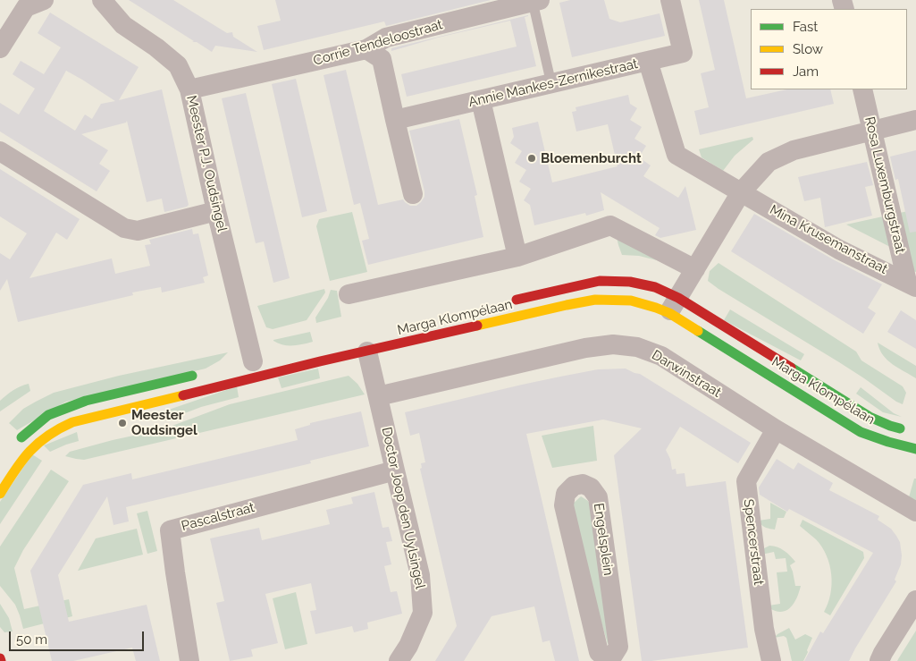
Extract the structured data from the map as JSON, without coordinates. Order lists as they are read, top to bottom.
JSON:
{
  "streets": {
    "street": [
      "Corrie Tendeloostraat",
      "Annie Mankes-Zernikestraat",
      "Meester P.J. Oudsingel",
      "Rosa Luxemburgstraat",
      "Mina Krusemanstraat",
      "Marga Klompélaan",
      "Darwinstraat",
      "Doctor Joop den Uylsingel",
      "Pascalstraat",
      "Engelsplein",
      "Spencerstraat"
    ]
  },
  "crossings": [
    ["Corrie Tendeloostraat", "Meester P.J. Oudsingel"],
    ["Annie Mankes-Zernikestraat", "Mina Krusemanstraat"],
    ["Meester P.J. Oudsingel", "Marga Klompélaan"],
    ["Rosa Luxemburgstraat", "Mina Krusemanstraat"],
    ["Marga Klompélaan", "Doctor Joop den Uylsingel"],
    ["Darwinstraat", "Doctor Joop den Uylsingel"],
    ["Darwinstraat", "Spencerstraat"],
    ["Doctor Joop den Uylsingel", "Pascalstraat"]
  ],
  "places": ["Bloemenburcht", "Meester Oudsingel"],
  "legend": ["Fast", "Slow", "Jam"],
  "scale_bar": "50 m"
}
